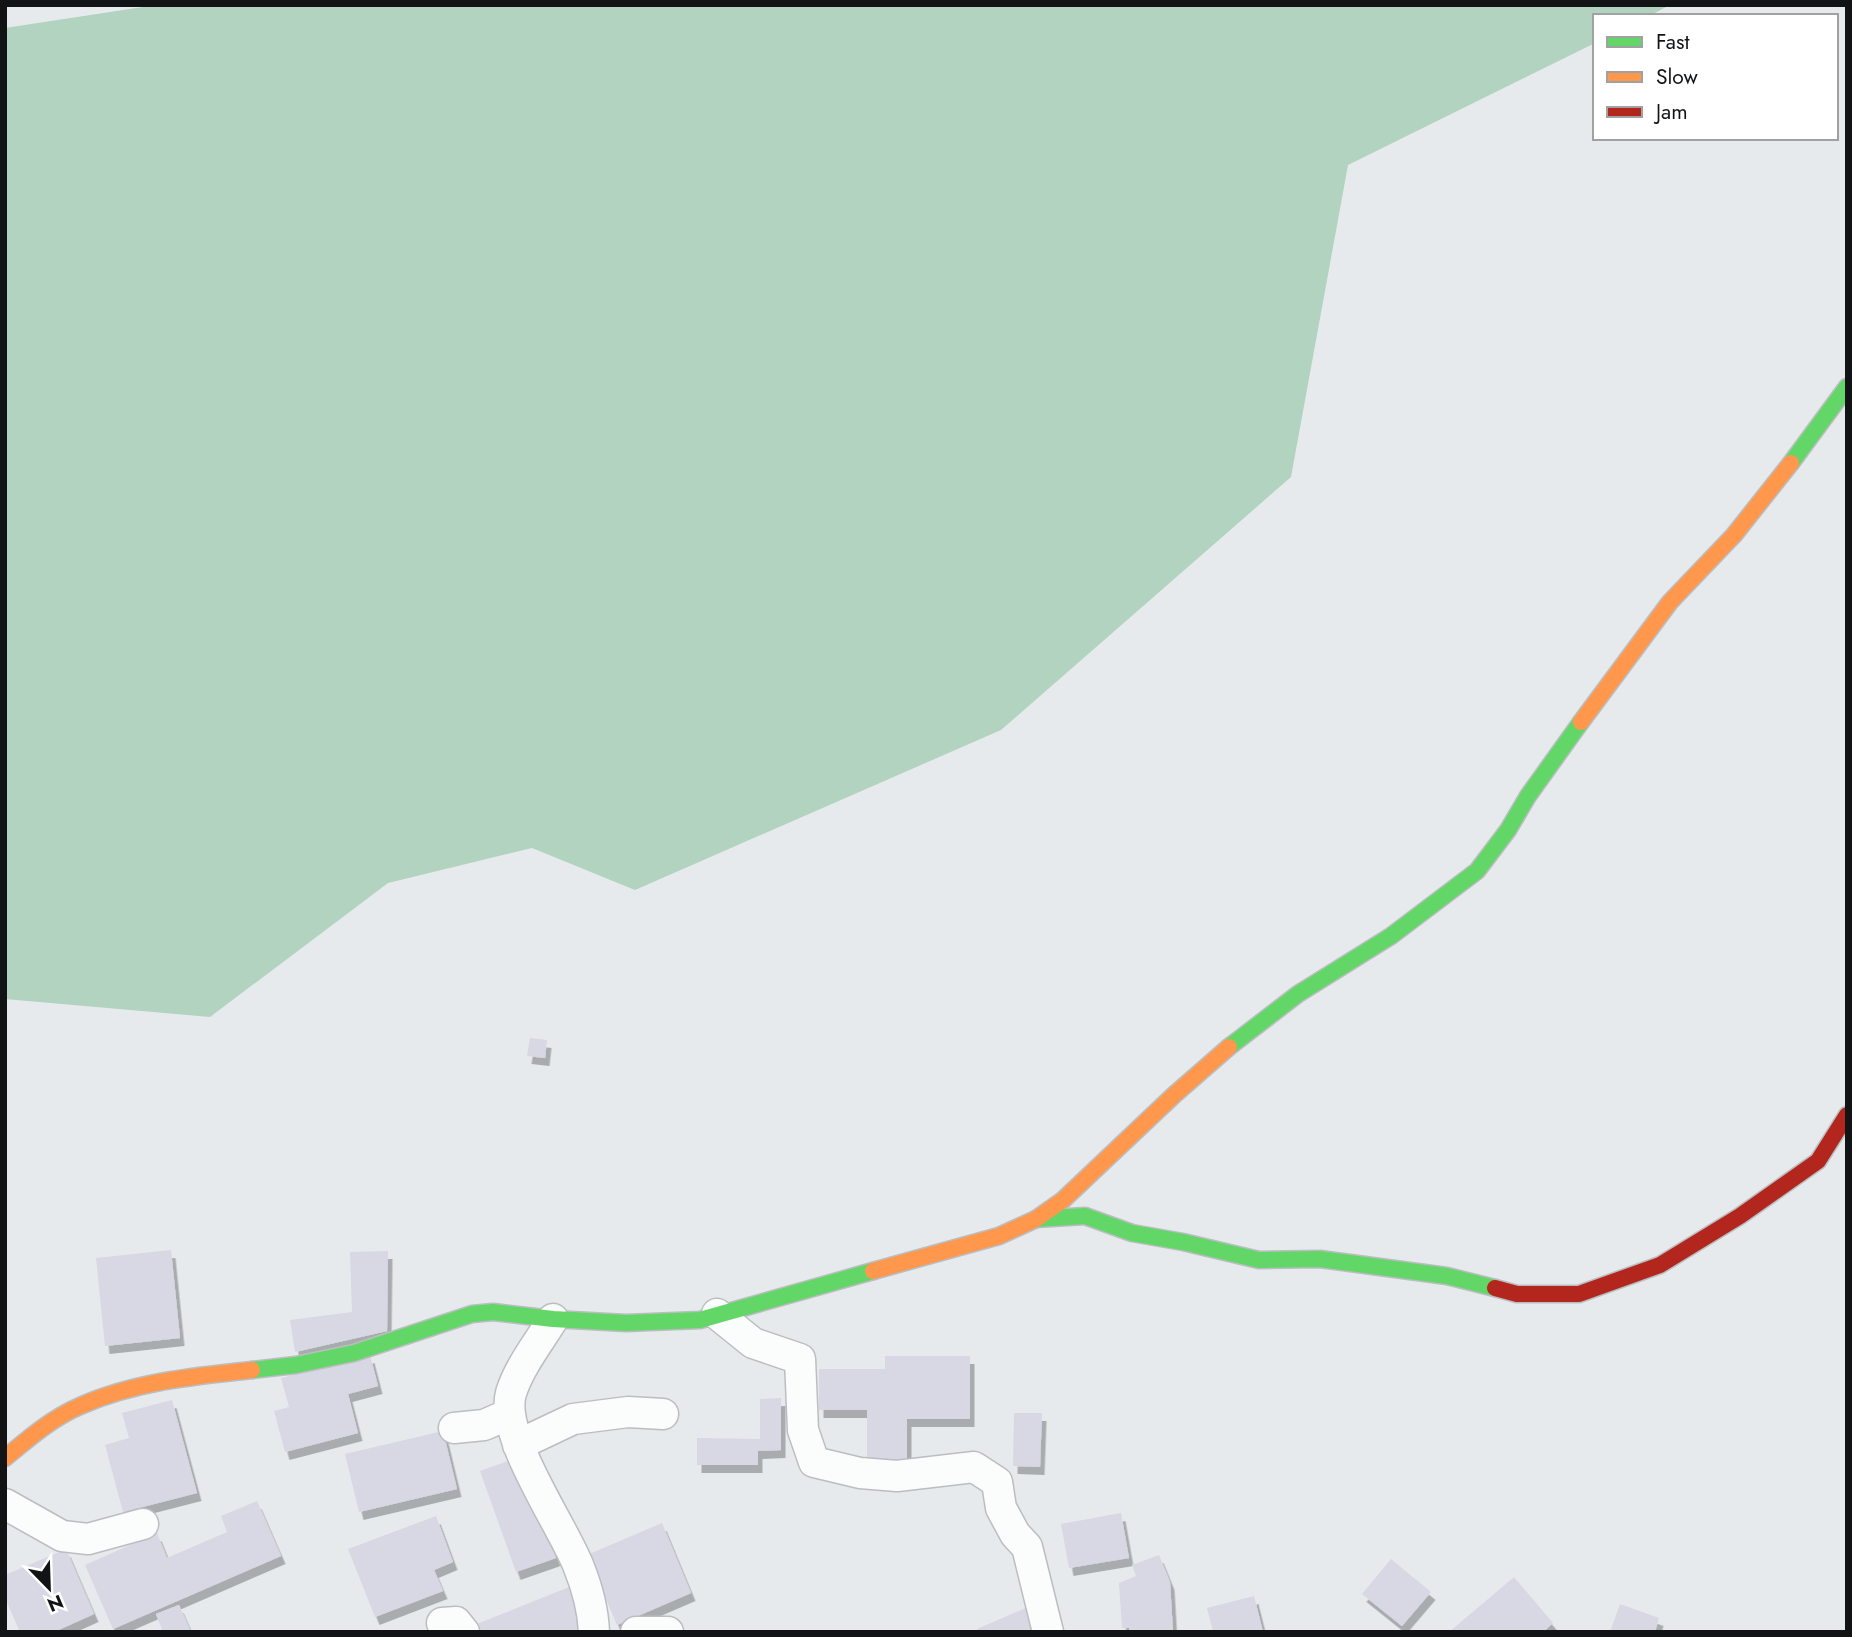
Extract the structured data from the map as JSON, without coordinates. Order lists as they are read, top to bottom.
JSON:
{
  "legend": ["Fast", "Slow", "Jam"],
  "north": "bottom right"
}
